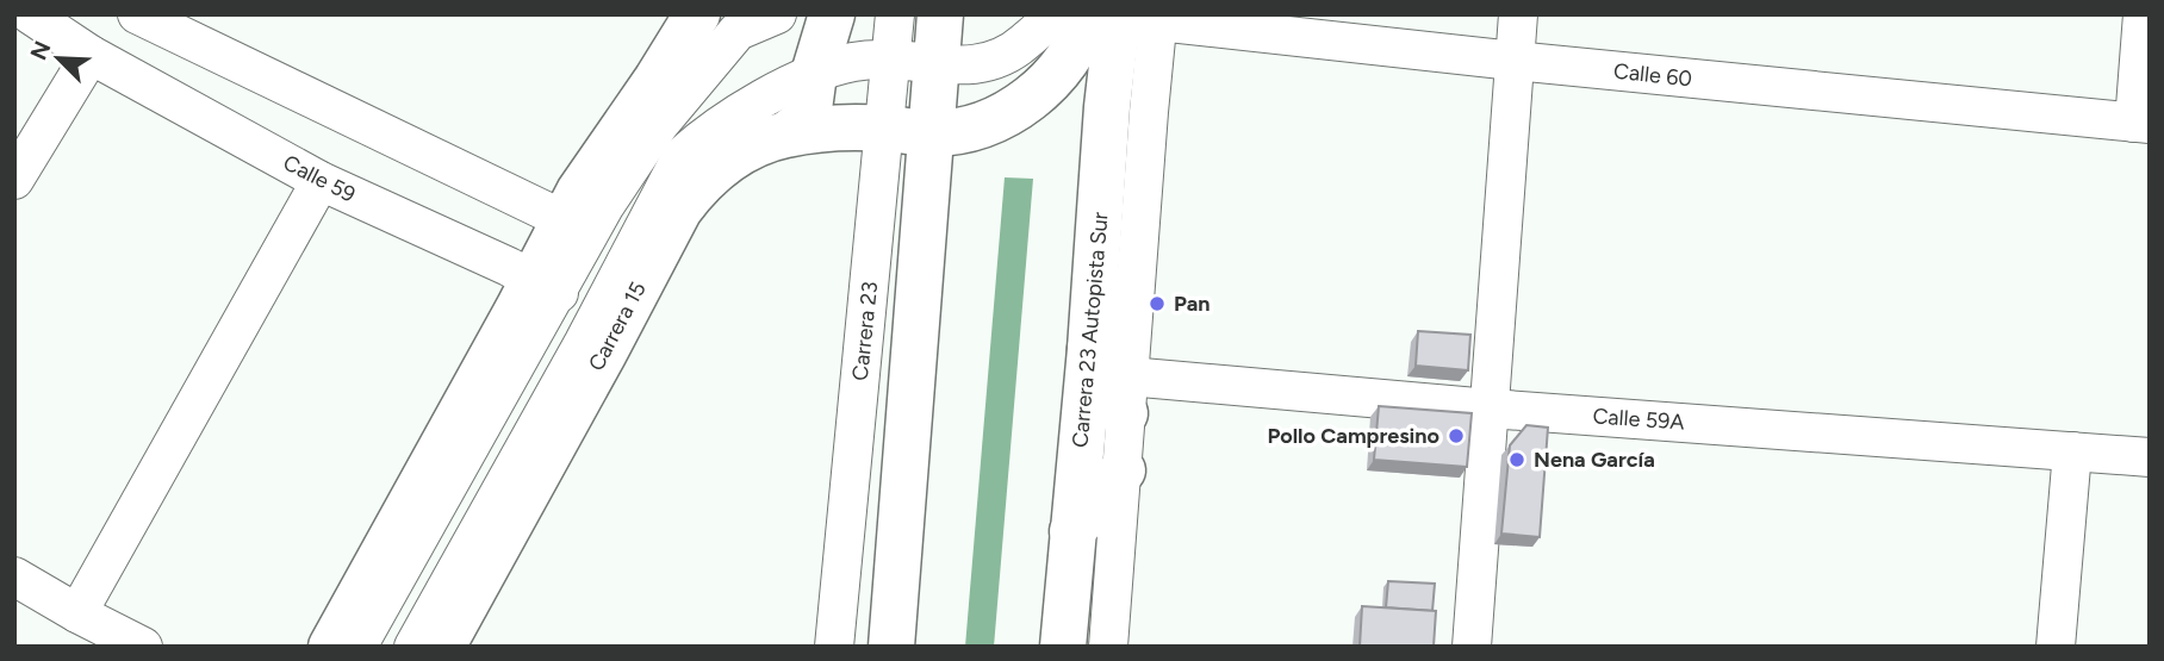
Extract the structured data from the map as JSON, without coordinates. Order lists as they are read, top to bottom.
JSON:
{
  "streets": {
    "main road": ["Carrera 15", "Carrera 23 Autopista Sur"],
    "street": [
      "Calle 60",
      "Calle 59",
      "Carrera 23",
      "Calle 59A"
    ]
  },
  "crossings": [
    ["Calle 60", "Carrera 23 Autopista Sur"],
    ["Calle 59", "Carrera 15"],
    ["Carrera 15", "Carrera 23"]
  ],
  "places": ["Pan", "Pollo Campresino", "Nena García"],
  "north": "top left"
}
